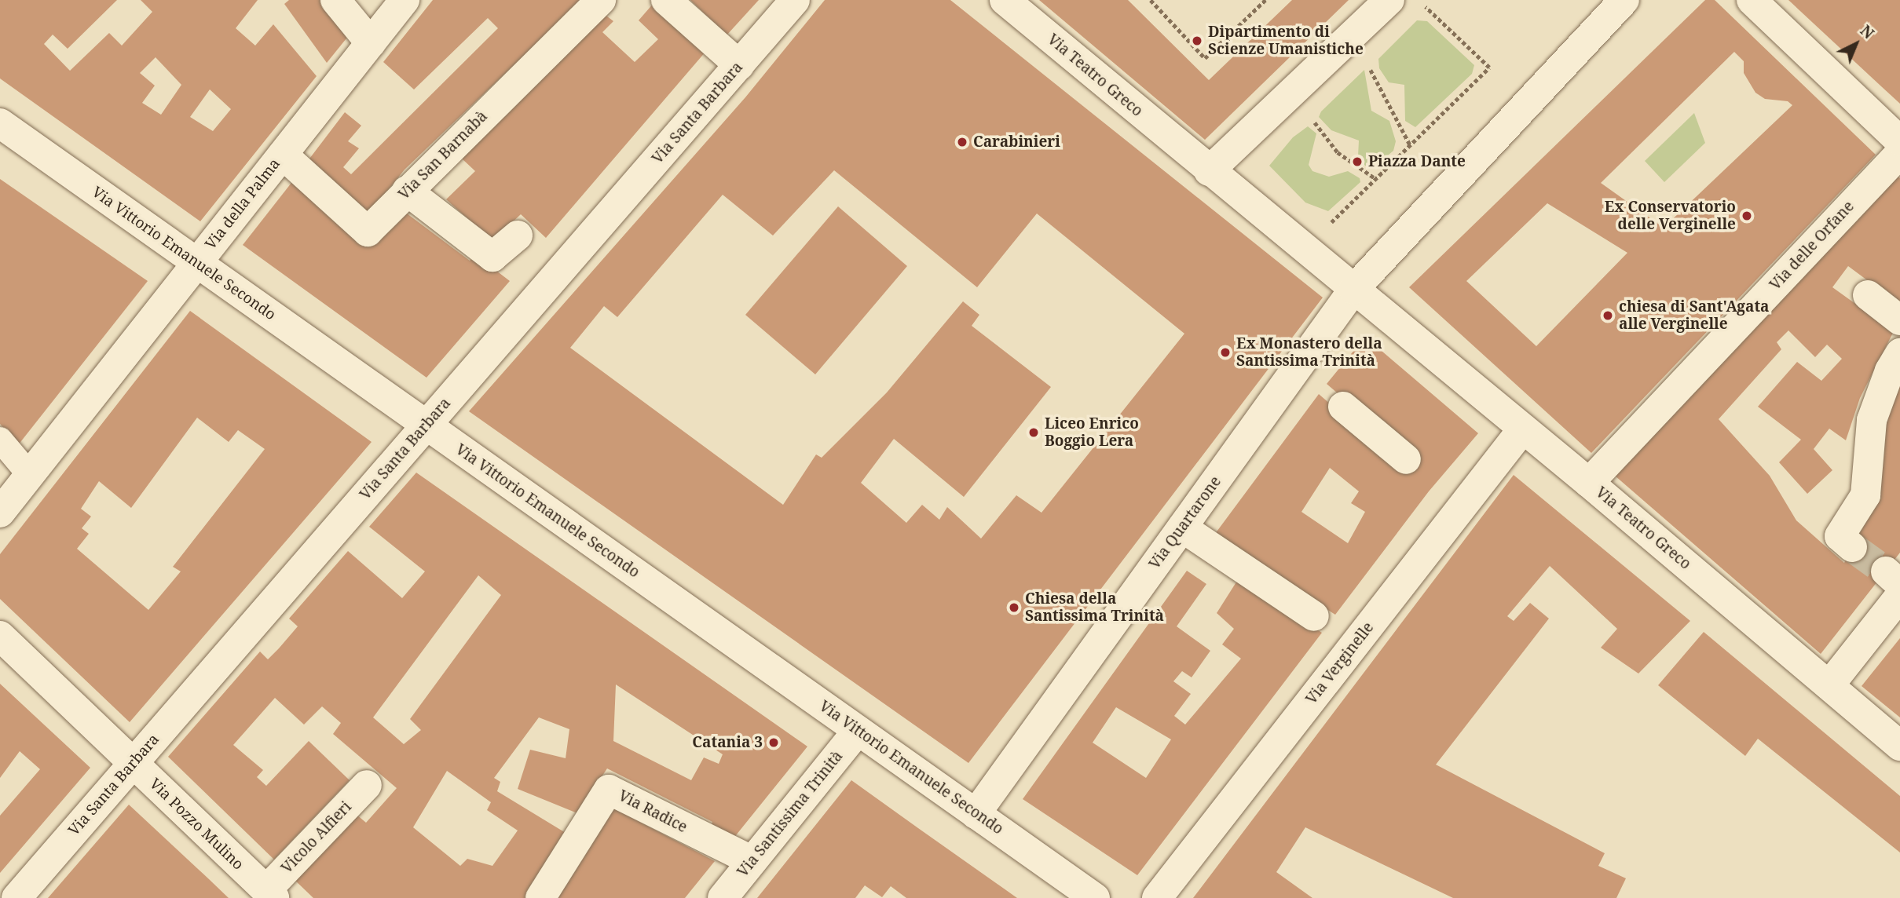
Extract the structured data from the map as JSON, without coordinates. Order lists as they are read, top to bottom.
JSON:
{
  "streets": {
    "street": [
      "Via Teatro Greco",
      "Via Santa Barbara",
      "Via San Barnabà",
      "Via della Palma",
      "Via delle Orfane",
      "Via Vittorio Emanuele Secondo",
      "Via Quartarone",
      "Via Verginelle",
      "Via Radice",
      "Via Santissima Trinità",
      "Via Pozzo Mulino",
      "Vicolo Alfieri"
    ]
  },
  "crossings": [
    ["Via Teatro Greco", "Via delle Orfane"],
    ["Via Teatro Greco", "Via Quartarone"],
    ["Via Teatro Greco", "Via Verginelle"],
    ["Via Santa Barbara", "Via Vittorio Emanuele Secondo"],
    ["Via Santa Barbara", "Via Pozzo Mulino"],
    ["Via San Barnabà", "Via della Palma"],
    ["Via della Palma", "Via Vittorio Emanuele Secondo"],
    ["Via Vittorio Emanuele Secondo", "Via Quartarone"],
    ["Via Vittorio Emanuele Secondo", "Via Santissima Trinità"],
    ["Via Radice", "Via Santissima Trinità"],
    ["Via Pozzo Mulino", "Vicolo Alfieri"]
  ],
  "places": [
    "Dipartimento di Scienze Umanistiche",
    "Carabinieri",
    "Piazza Dante",
    "Ex Conservatorio delle Verginelle",
    "chiesa di Sant'Agata alle Verginelle",
    "Ex Monastero della Santissima Trinità",
    "Liceo Enrico Boggio Lera",
    "Chiesa della Santissima Trinità",
    "Catania 3"
  ],
  "north": "top right"
}
